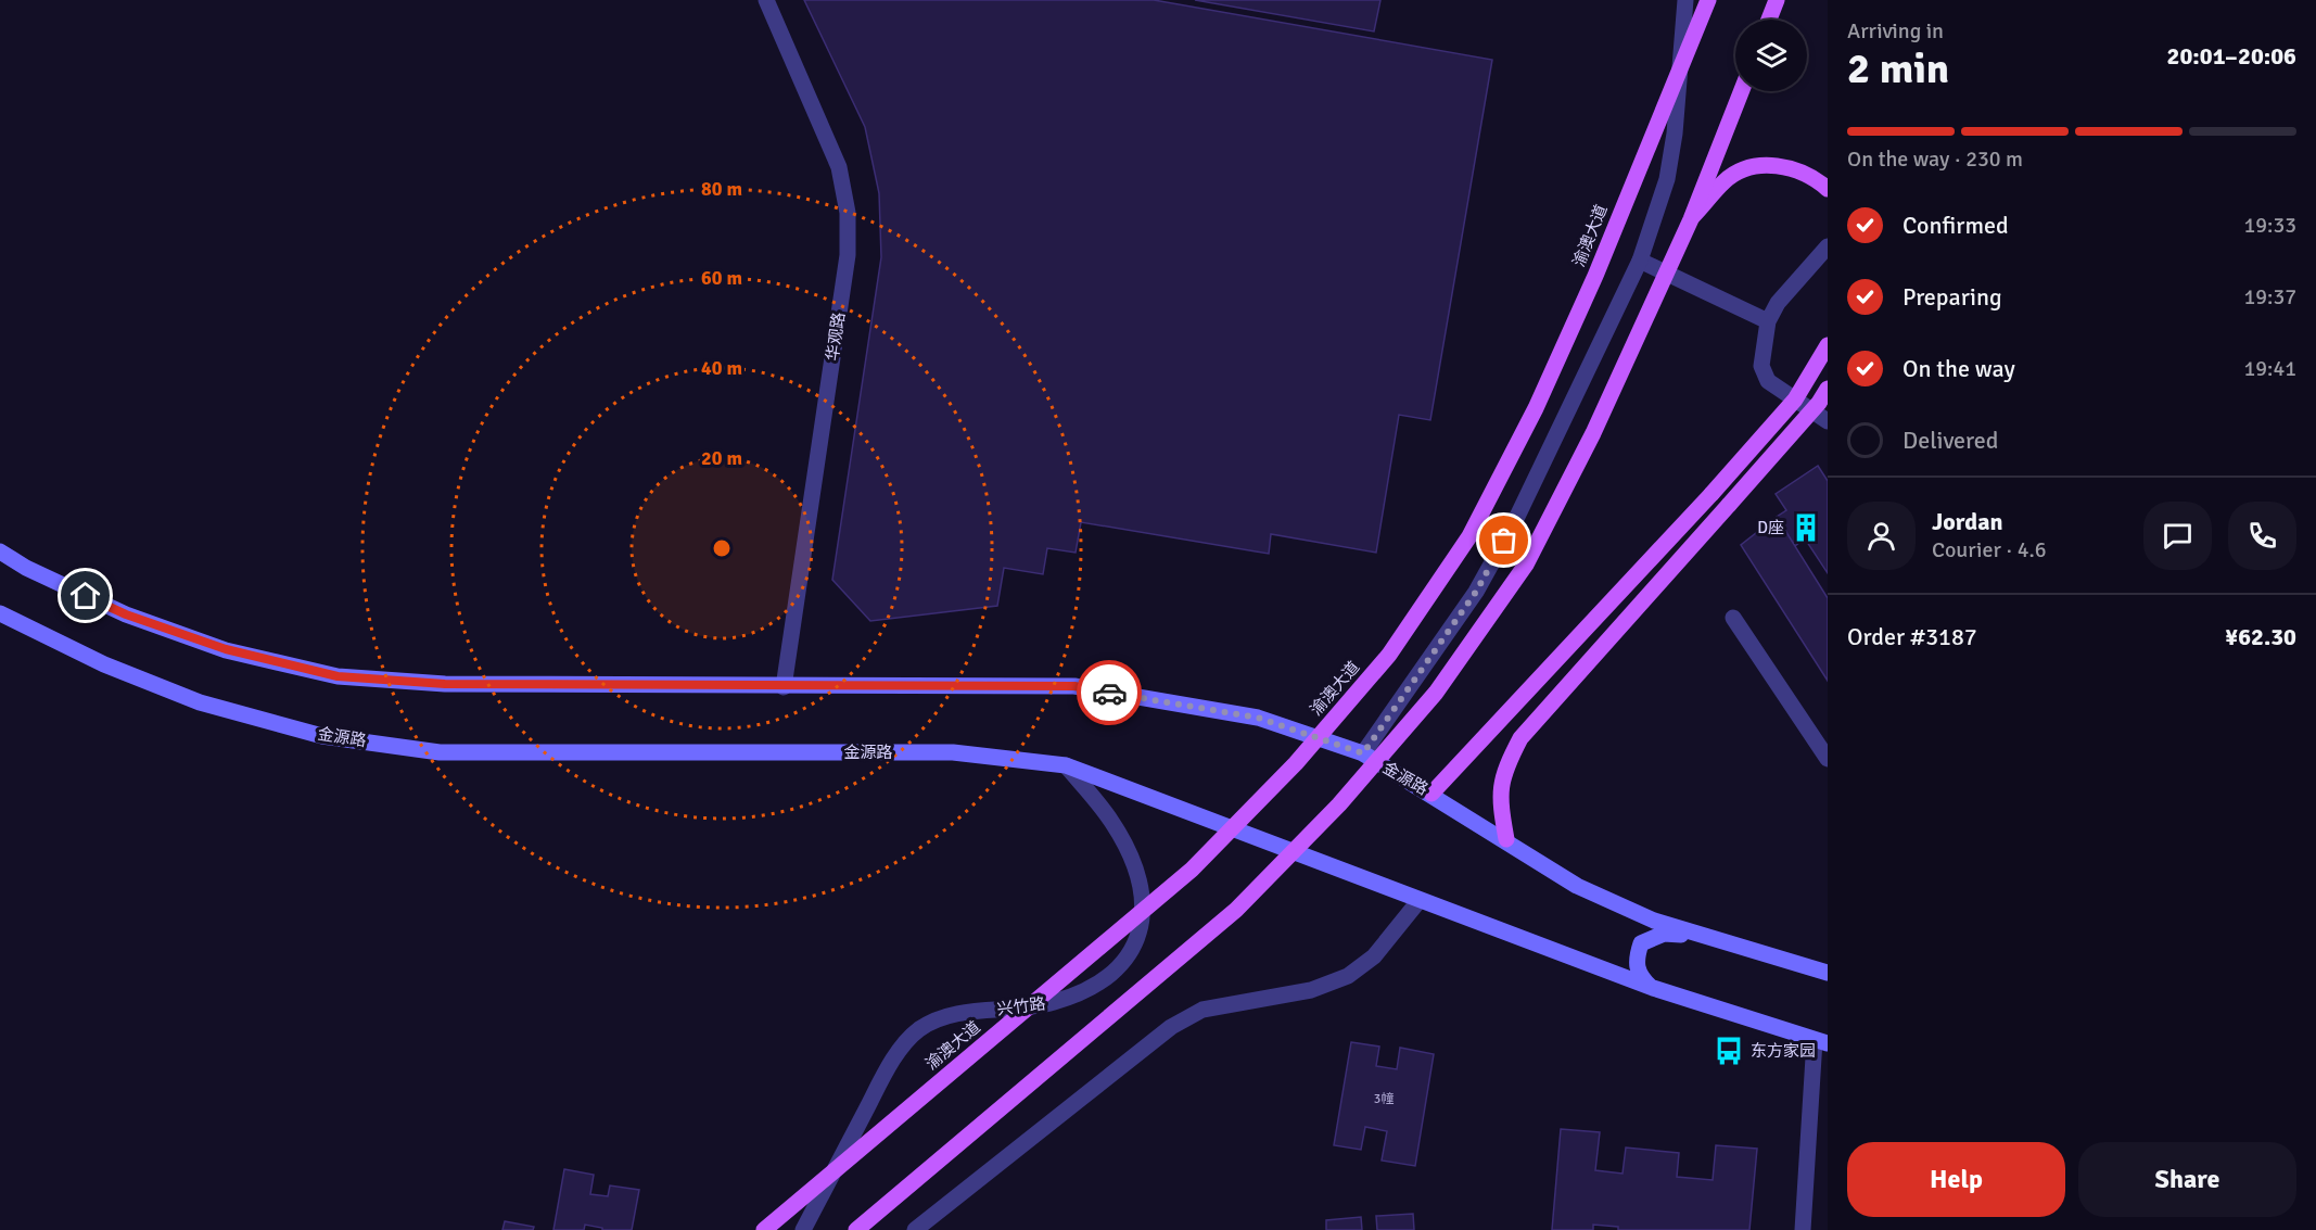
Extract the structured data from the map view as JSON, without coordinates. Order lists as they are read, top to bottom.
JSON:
{
  "streets": {
    "main road": ["渝澳大道", "金源路"],
    "street": ["华观路", "兴竹路"]
  },
  "crossings": [
    ["华观路", "金源路"],
    ["金源路", "兴竹路"]
  ],
  "places": {
    "building": ["D座"],
    "bus stop": ["东方家园"]
  },
  "house_numbers": ["3幢"],
  "page": {
    "heading": ["2 min", "Arriving in", "20:01–20:06"],
    "panel": [
      "Jordan",
      "Courier · 4.6",
      "Order #3187",
      "¥62.30"
    ],
    "bar": "On the way · 230 m",
    "list": [
      ["Confirmed", "19:33"],
      ["Preparing", "19:37"],
      ["On the way", "19:41"],
      "Delivered"
    ],
    "buttons": ["Help", "Share"]
  },
  "rings": [
    "80 m",
    "60 m",
    "40 m",
    "20 m"
  ]
}
